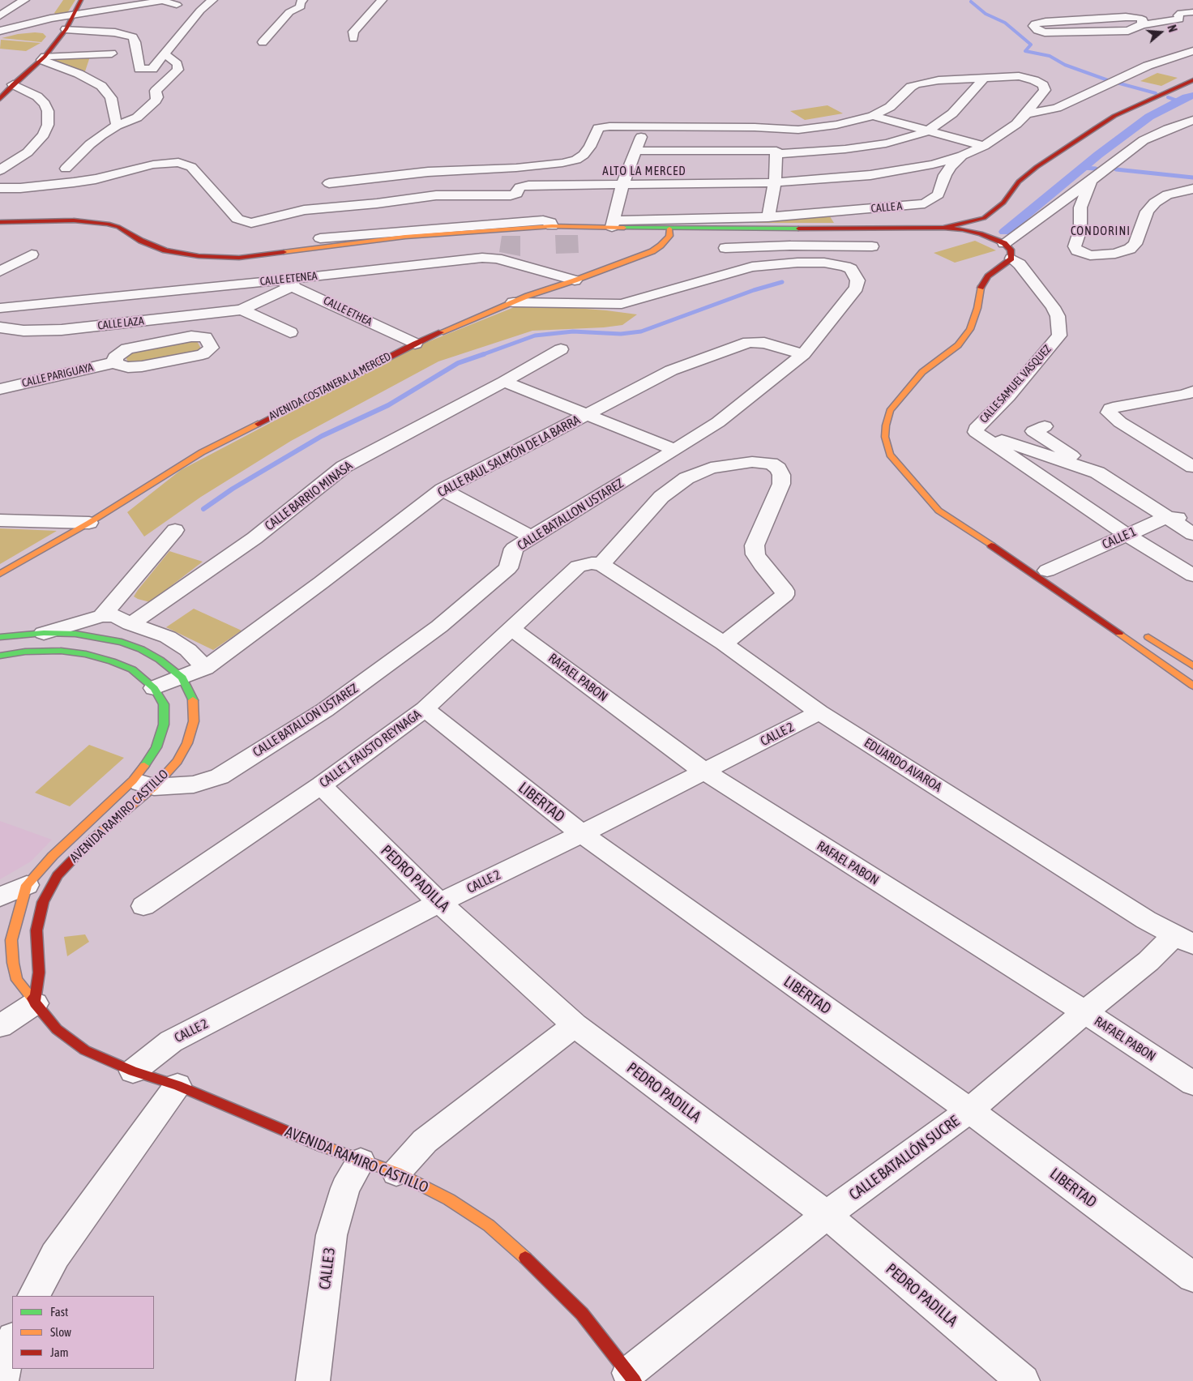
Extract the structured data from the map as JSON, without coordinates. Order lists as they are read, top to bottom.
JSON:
{
  "streets": {
    "main road": ["AVENIDA COSTANERA LA MERCED", "AVENIDA RAMIRO CASTILLO"],
    "street": [
      "CALLE A",
      "CALLE ETENEA",
      "CALLE ETHEA",
      "CALLE LAZA",
      "CALLE PARIGUAYA",
      "CALLE SAMUEL VASQUEZ",
      "CALLE RAUL SALMÓN DE LA BARRA",
      "CALLE BARRIO MINASA",
      "CALLE BATALLON USTAREZ",
      "CALLE 1",
      "RAFAEL PABON",
      "CALLE 2",
      "CALLE 1 FAUSTO REYNAGA",
      "EDUARDO AVAROA",
      "LIBERTAD",
      "PEDRO PADILLA",
      "CALLE BATALLÓN SUCRE",
      "CALLE 3"
    ]
  },
  "crossings": [
    ["CALLE ETENEA", "CALLE ETHEA"],
    ["CALLE ETENEA", "CALLE LAZA"],
    ["CALLE ETENEA", "AVENIDA COSTANERA LA MERCED"],
    ["CALLE ETHEA", "CALLE LAZA"],
    ["CALLE ETHEA", "AVENIDA COSTANERA LA MERCED"],
    ["AVENIDA COSTANERA LA MERCED", "CALLE BATALLON USTAREZ"],
    ["CALLE RAUL SALMÓN DE LA BARRA", "CALLE BATALLON USTAREZ"],
    ["CALLE RAUL SALMÓN DE LA BARRA", "AVENIDA RAMIRO CASTILLO"],
    ["CALLE BATALLON USTAREZ", "AVENIDA RAMIRO CASTILLO"],
    ["RAFAEL PABON", "CALLE 2"],
    ["RAFAEL PABON", "CALLE 1 FAUSTO REYNAGA"],
    ["RAFAEL PABON", "CALLE BATALLÓN SUCRE"],
    ["CALLE 2", "EDUARDO AVAROA"],
    ["CALLE 2", "LIBERTAD"],
    ["CALLE 2", "AVENIDA RAMIRO CASTILLO"],
    ["CALLE 2", "PEDRO PADILLA"],
    ["CALLE 1 FAUSTO REYNAGA", "EDUARDO AVAROA"],
    ["CALLE 1 FAUSTO REYNAGA", "LIBERTAD"],
    ["CALLE 1 FAUSTO REYNAGA", "PEDRO PADILLA"],
    ["EDUARDO AVAROA", "CALLE BATALLÓN SUCRE"],
    ["LIBERTAD", "CALLE BATALLÓN SUCRE"],
    ["AVENIDA RAMIRO CASTILLO", "CALLE BATALLÓN SUCRE"],
    ["AVENIDA RAMIRO CASTILLO", "CALLE 3"],
    ["PEDRO PADILLA", "CALLE BATALLÓN SUCRE"]
  ],
  "districts": ["ALTO LA MERCED", "CONDORINI"],
  "legend": ["Fast", "Slow", "Jam"],
  "north": "right"
}
